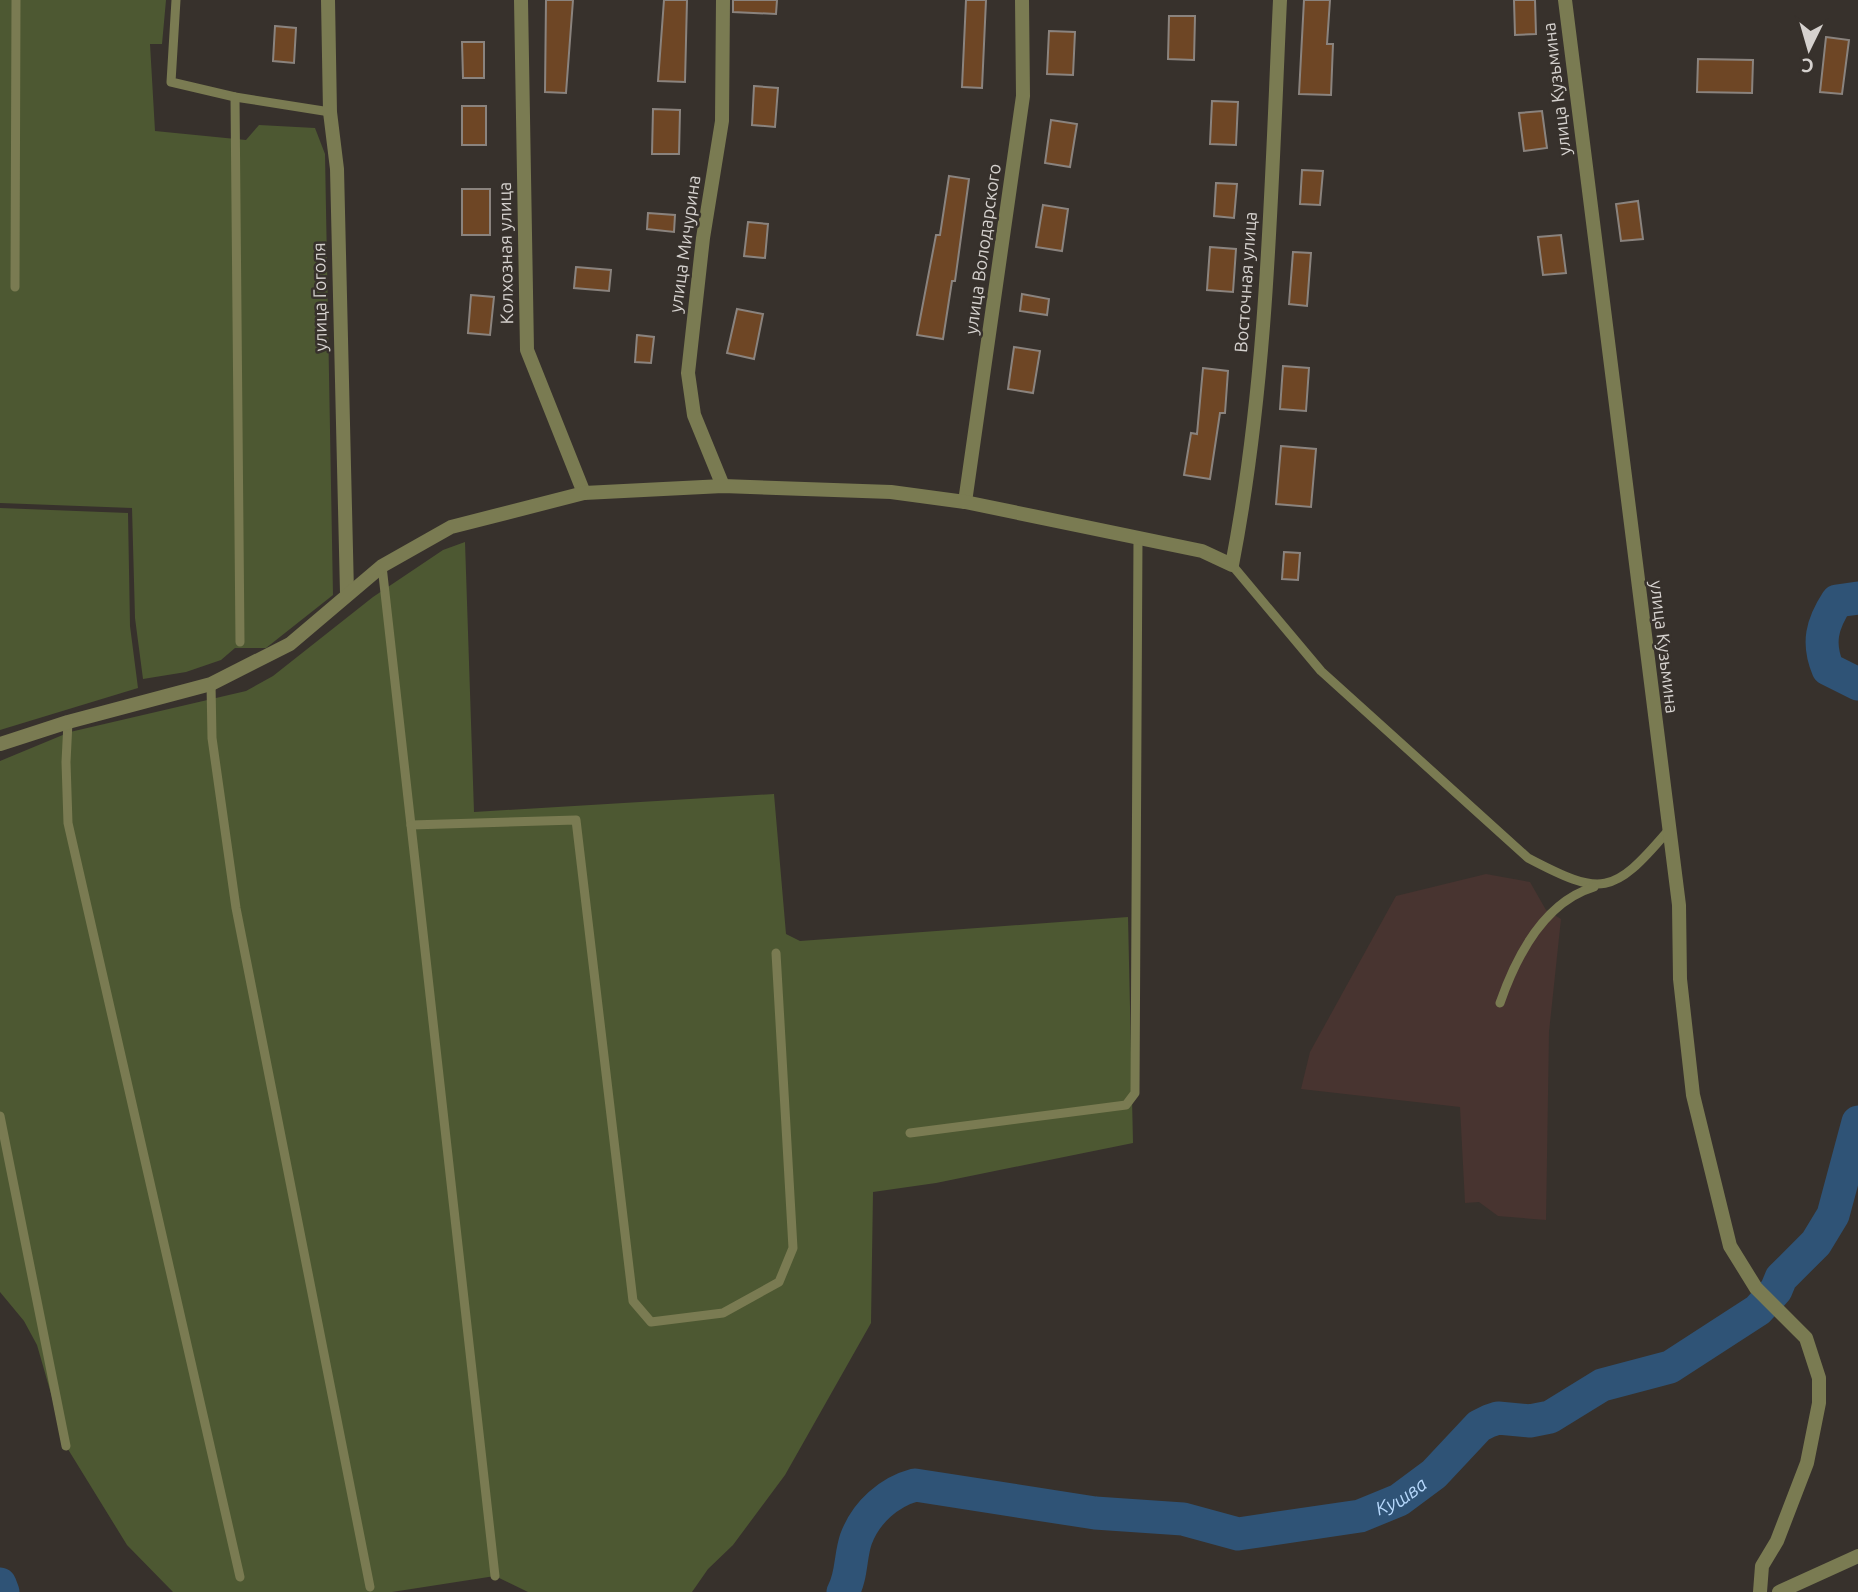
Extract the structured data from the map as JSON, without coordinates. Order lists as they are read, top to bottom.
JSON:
{
  "streets": {
    "street": [
      "улица Кузьмина",
      "улица Мичурина",
      "улица Володарского",
      "Колхозная улица",
      "Восточная улица",
      "улица Гоголя"
    ]
  },
  "water": ["Кушва"],
  "north": "bottom"
}
